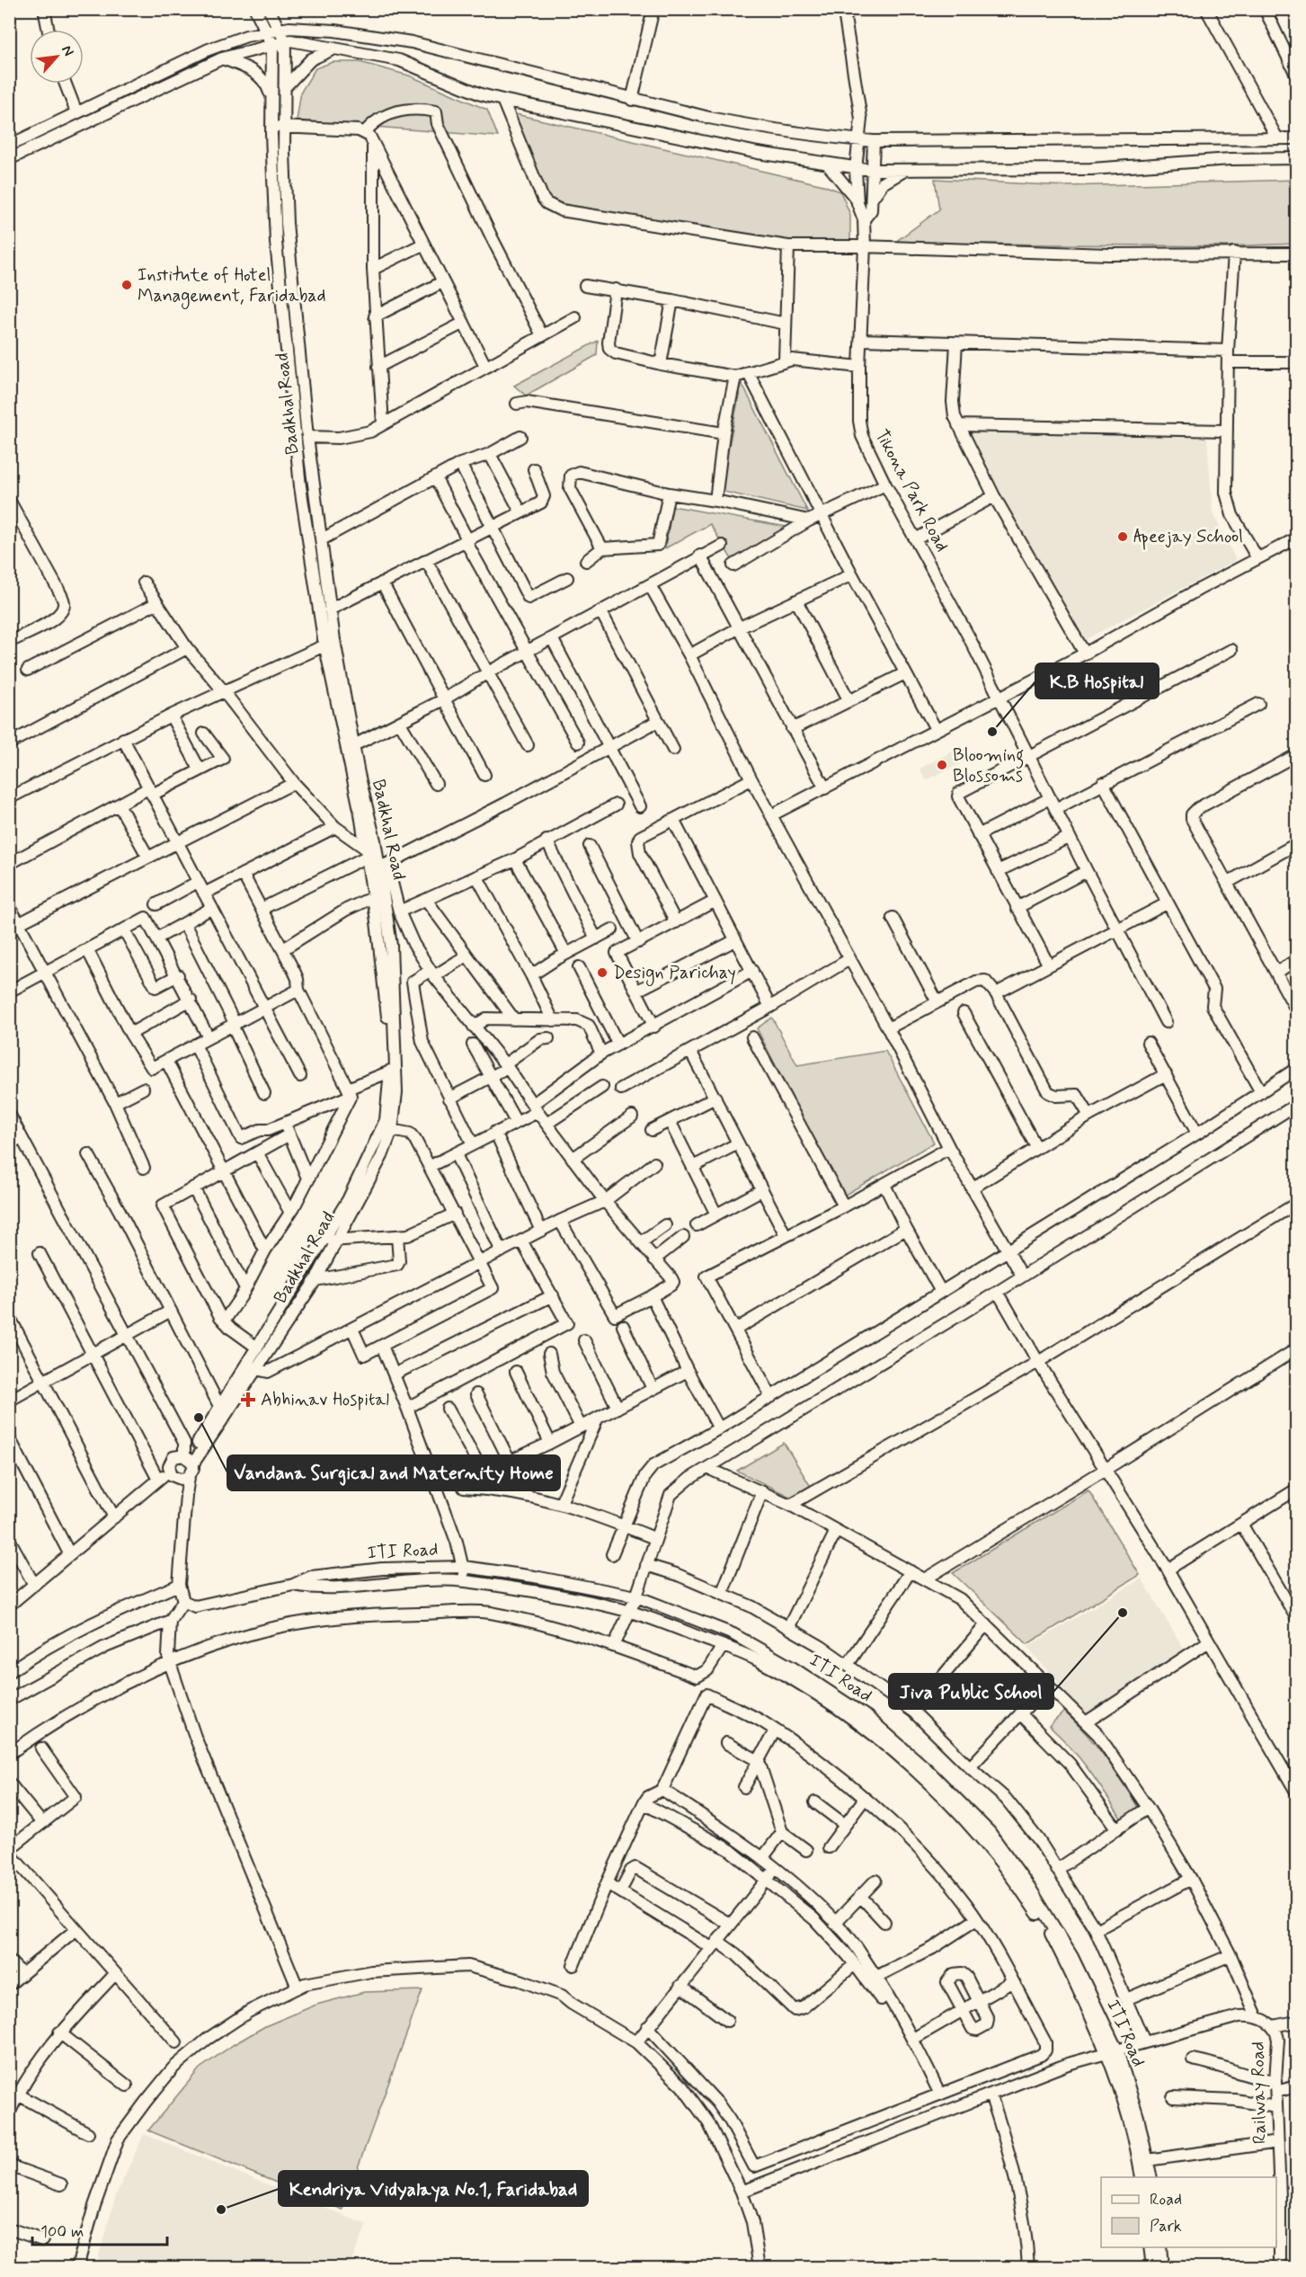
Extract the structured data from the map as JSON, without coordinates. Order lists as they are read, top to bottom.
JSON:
{
  "streets": {
    "street": [
      "Badkhal Road",
      "Tikona Park Road",
      "ITI Road",
      "Railway Road"
    ]
  },
  "crossings": [
    ["ITI Road", "Railway Road"]
  ],
  "places": {
    "other": [
      "Institute of Hotel Management, Faridabad",
      "Apeejay School",
      "K.B Hospital",
      "Blooming Blossoms",
      "Design Parichay",
      "Vandana Surgical and Maternity Home",
      "Jiva Public School",
      "Kendriya Vidyalaya No.1, Faridabad"
    ],
    "health": ["Abhinav Hospital"]
  },
  "legend": ["Road", "Park"],
  "scale_bar": "100 m",
  "north": "top right"
}
